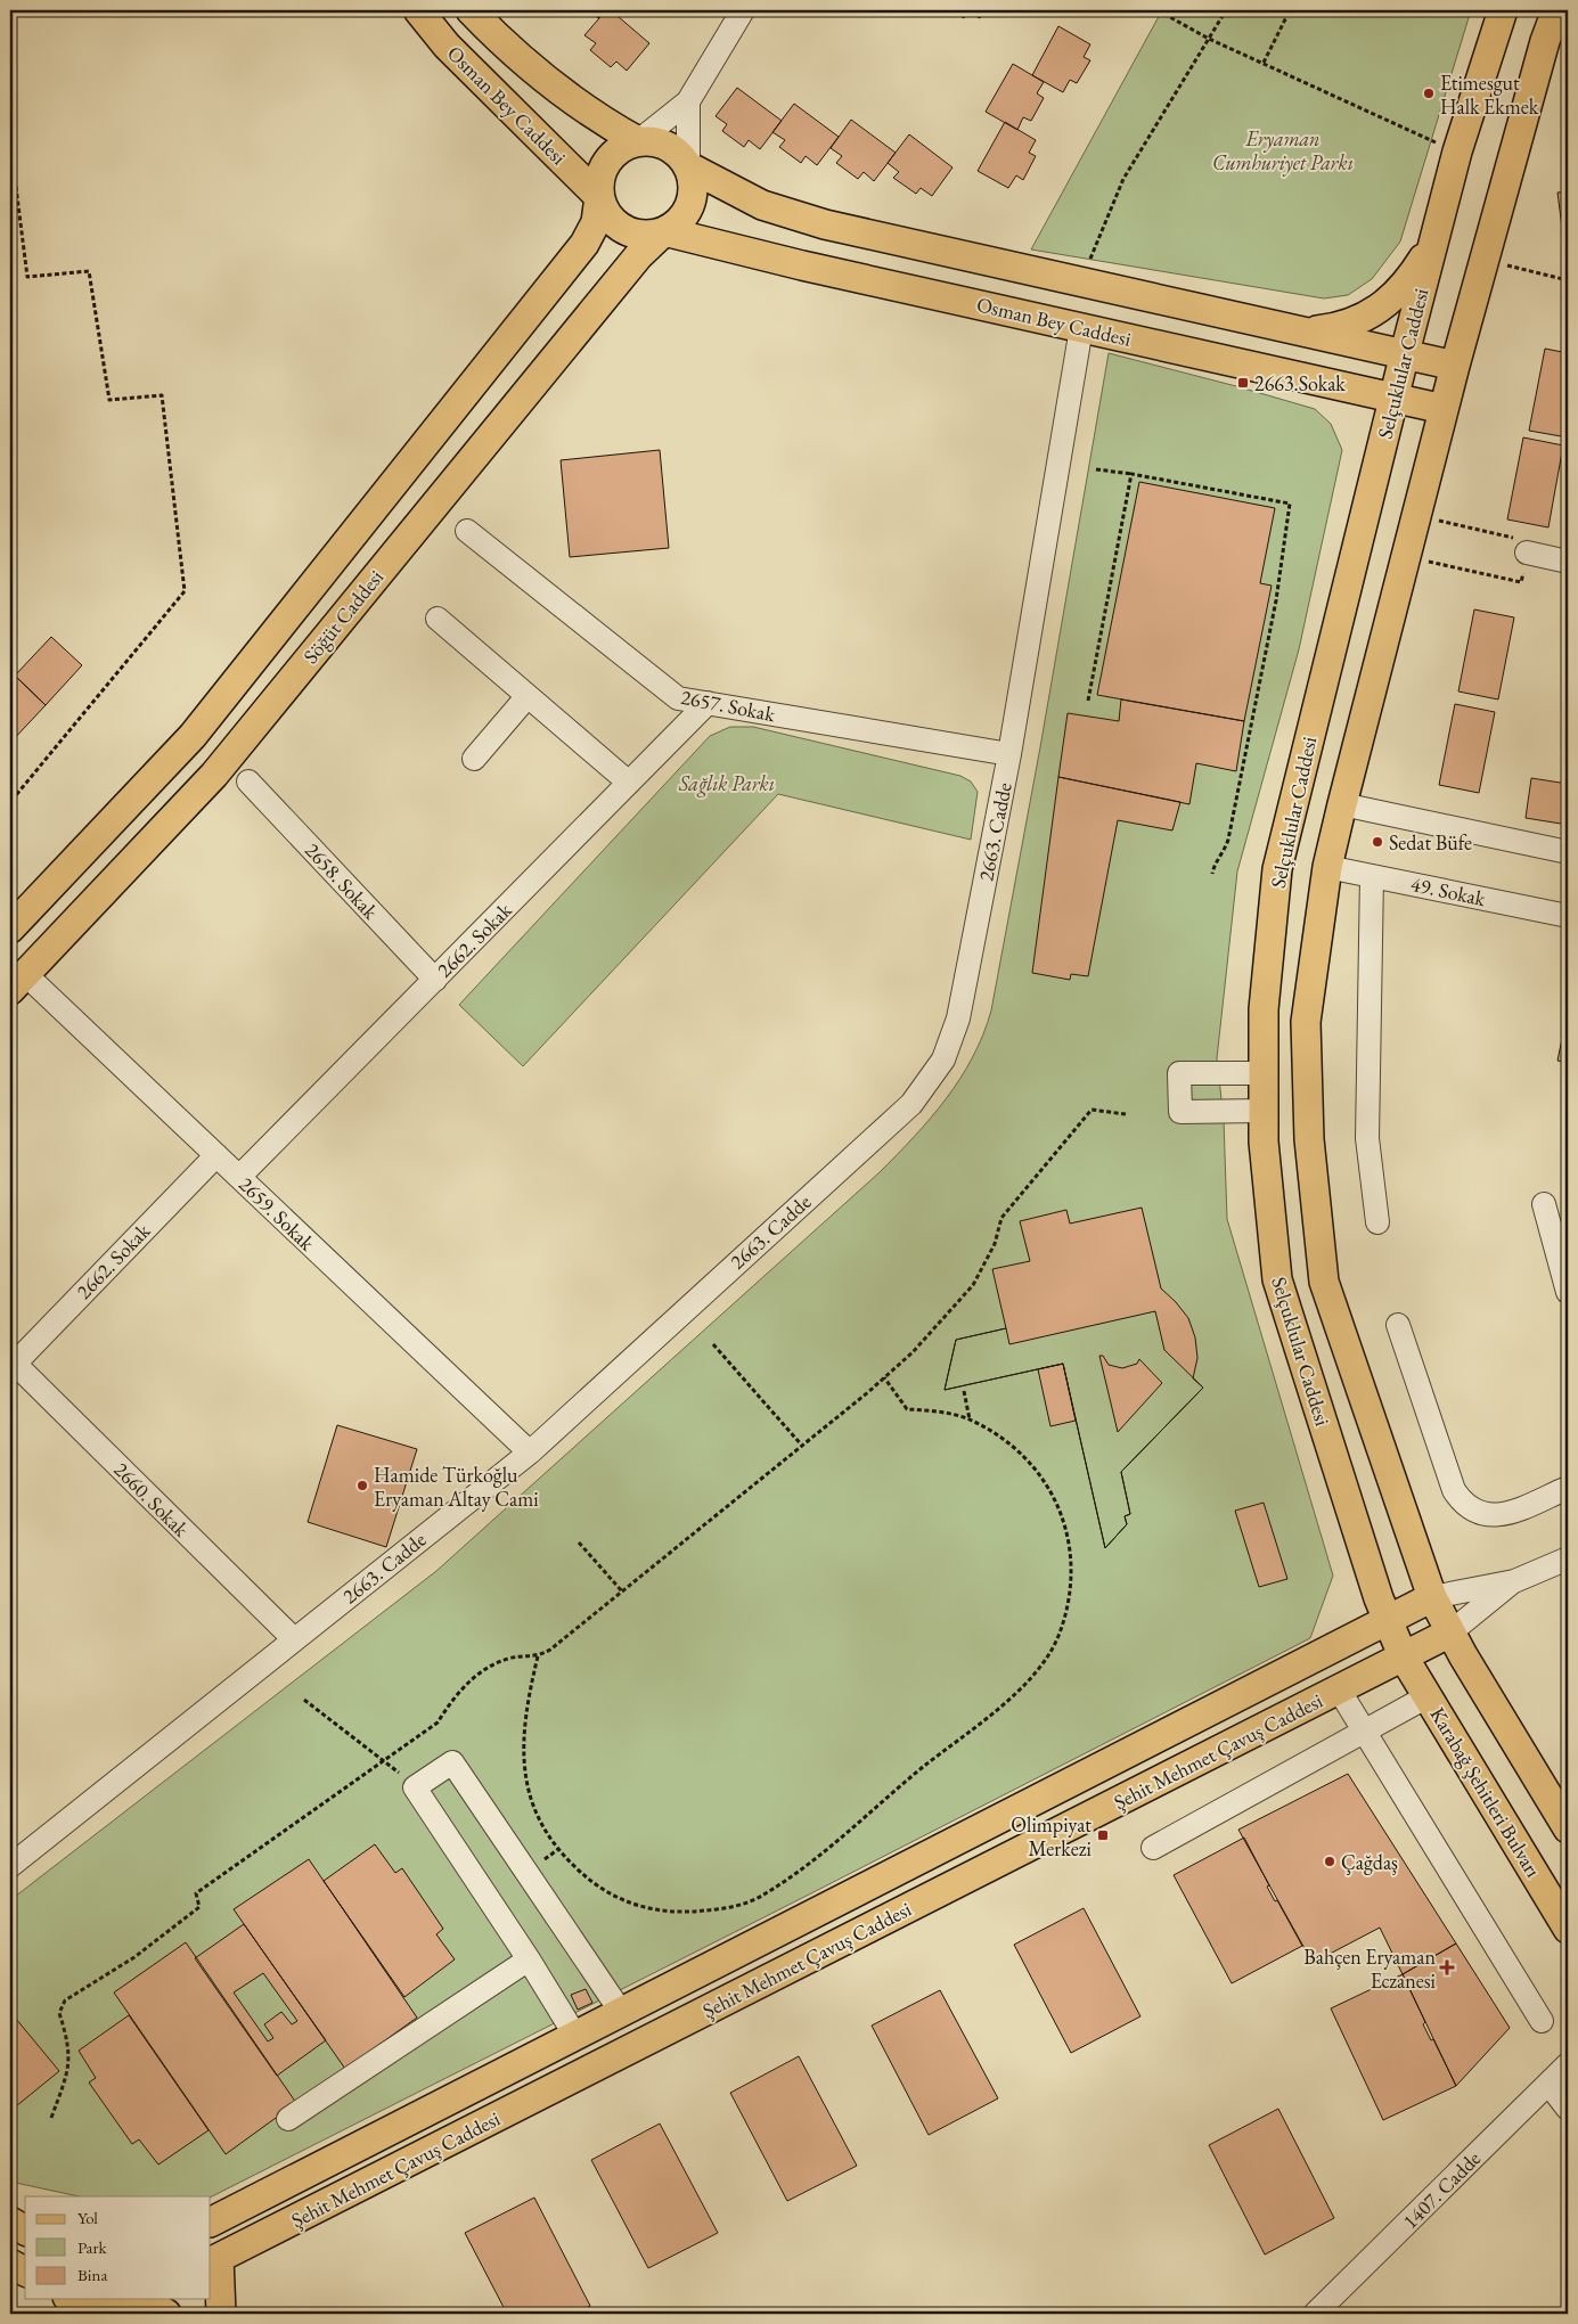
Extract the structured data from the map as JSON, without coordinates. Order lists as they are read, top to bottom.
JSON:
{
  "streets": {
    "main road": [
      "Osman Bey Caddesi",
      "Selçuklular Caddesi",
      "Söğüt Caddesi",
      "Şehit Mehmet Çavuş Caddesi",
      "Karabağ Şehitleri Bulvarı"
    ],
    "street": [
      "2657. Sokak",
      "2663. Cadde",
      "2658. Sokak",
      "49. Sokak",
      "2662. Sokak",
      "2659. Sokak",
      "2660. Sokak",
      "1407. Cadde"
    ]
  },
  "crossings": [
    ["Osman Bey Caddesi", "Selçuklular Caddesi"],
    ["Osman Bey Caddesi", "Söğüt Caddesi"],
    ["Osman Bey Caddesi", "2663. Cadde"],
    ["Selçuklular Caddesi", "49. Sokak"],
    ["Selçuklular Caddesi", "Şehit Mehmet Çavuş Caddesi"],
    ["Selçuklular Caddesi", "Karabağ Şehitleri Bulvarı"],
    ["Söğüt Caddesi", "2659. Sokak"],
    ["2657. Sokak", "2663. Cadde"],
    ["2657. Sokak", "2662. Sokak"],
    ["2663. Cadde", "2659. Sokak"],
    ["2663. Cadde", "2660. Sokak"],
    ["2658. Sokak", "2662. Sokak"],
    ["2662. Sokak", "2659. Sokak"],
    ["2662. Sokak", "2660. Sokak"],
    ["Şehit Mehmet Çavuş Caddesi", "Karabağ Şehitleri Bulvarı"]
  ],
  "parks": ["Eryaman Cumhuriyet Parkı", "Sağlık Parkı"],
  "places": {
    "other": [
      "Etimesgut Halk Ekmek",
      "Sedat Büfe",
      "Hamide Türkoğlu Eryaman Altay Cami",
      "Çağdaş"
    ],
    "transit": ["2663.Sokak", "Olimpiyat Merkezi"],
    "health": ["Bahçen Eryaman Eczanesi"]
  },
  "legend": ["Yol", "Park", "Bina"]
}
